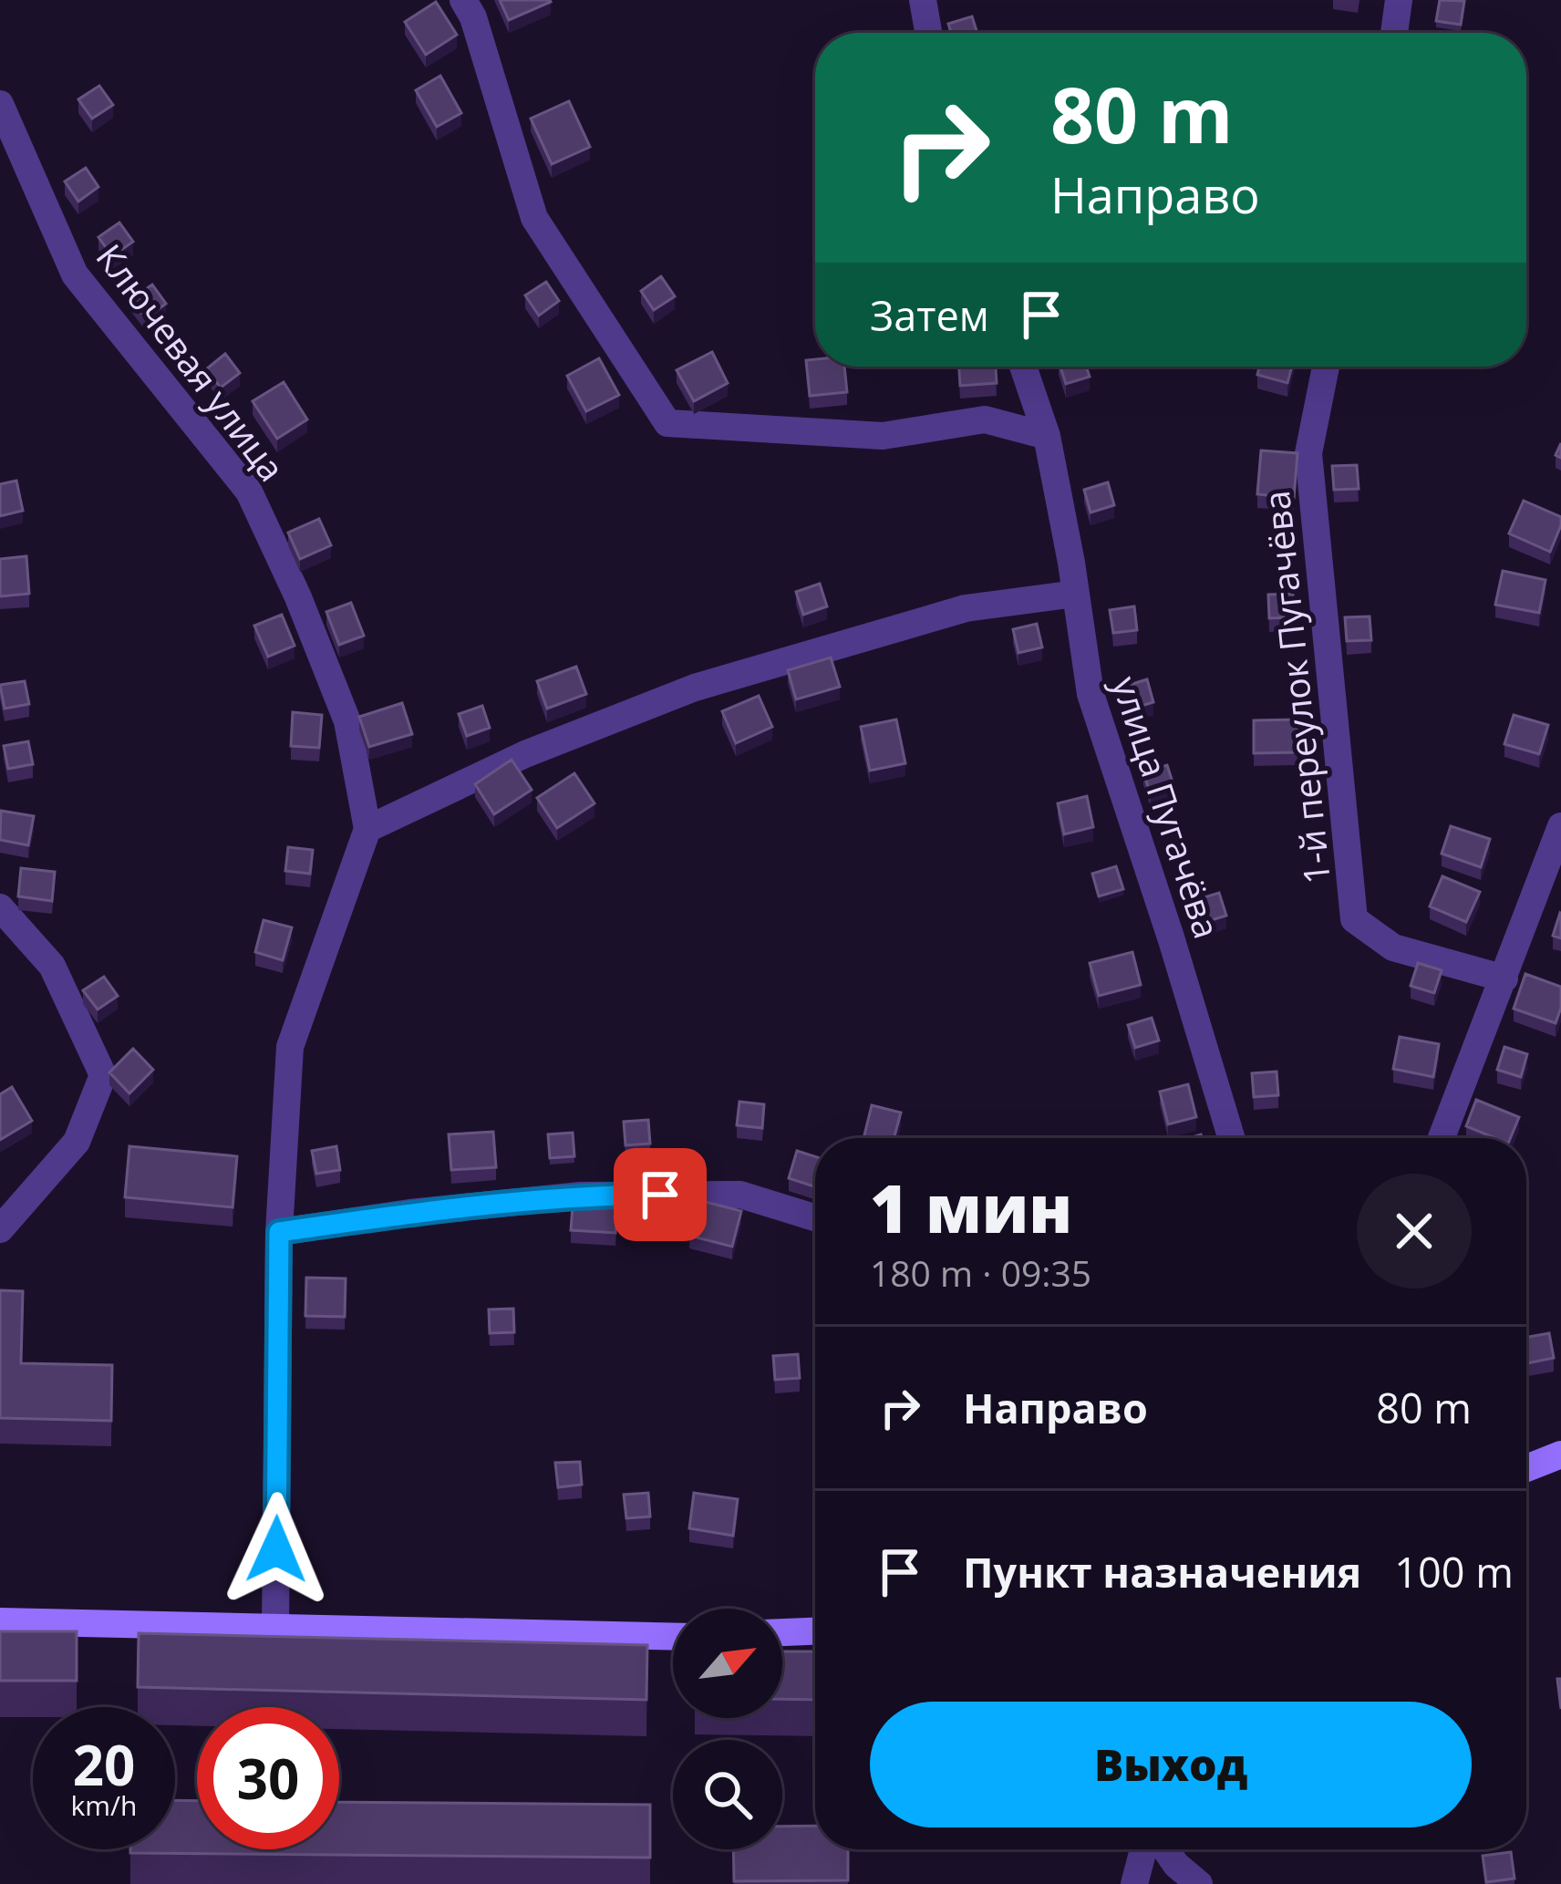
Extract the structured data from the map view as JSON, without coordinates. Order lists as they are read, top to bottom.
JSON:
{
  "streets": {
    "street": ["Ключевая улица", "1-й переулок Пугачёва", "улица Пугачёва"]
  },
  "north": "top right",
  "page": {
    "turn": ["80 m", "Направо"],
    "then": "Затем",
    "heading": ["1 мин", "180 m · 09:35"],
    "list": [
      {
        "name": "Направо",
        "value": "80 m"
      },
      {
        "name": "Пункт назначения",
        "value": "100 m"
      }
    ],
    "buttons": "Выход",
    "speed": "20 km/h",
    "limit": "30"
  }
}
